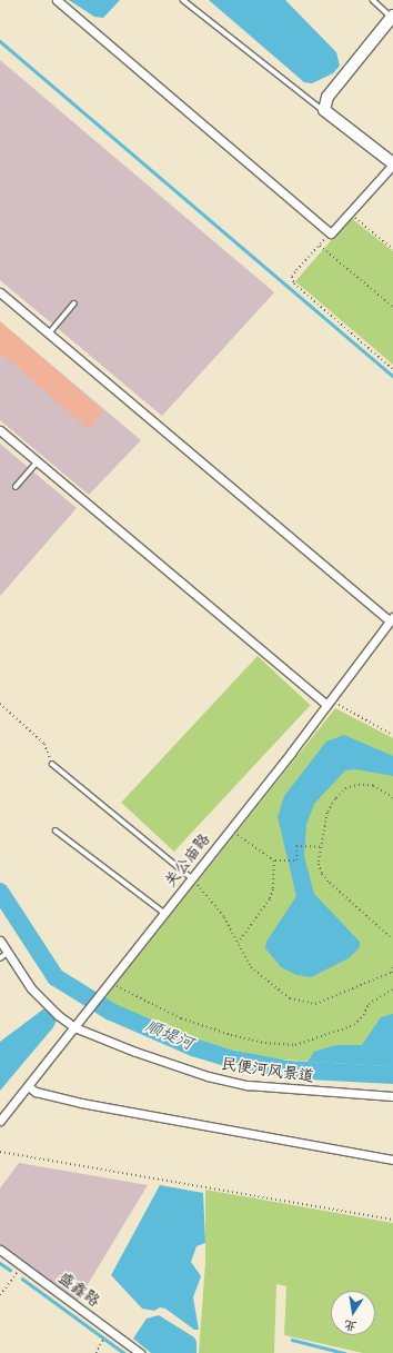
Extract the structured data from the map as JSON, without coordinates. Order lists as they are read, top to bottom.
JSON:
{
  "streets": {
    "street": ["关公庙路", "民便河风景道", "盛鑫路"]
  },
  "crossings": [
    ["关公庙路", "民便河风景道"]
  ],
  "water": ["顺堤河"],
  "north": "bottom"
}
